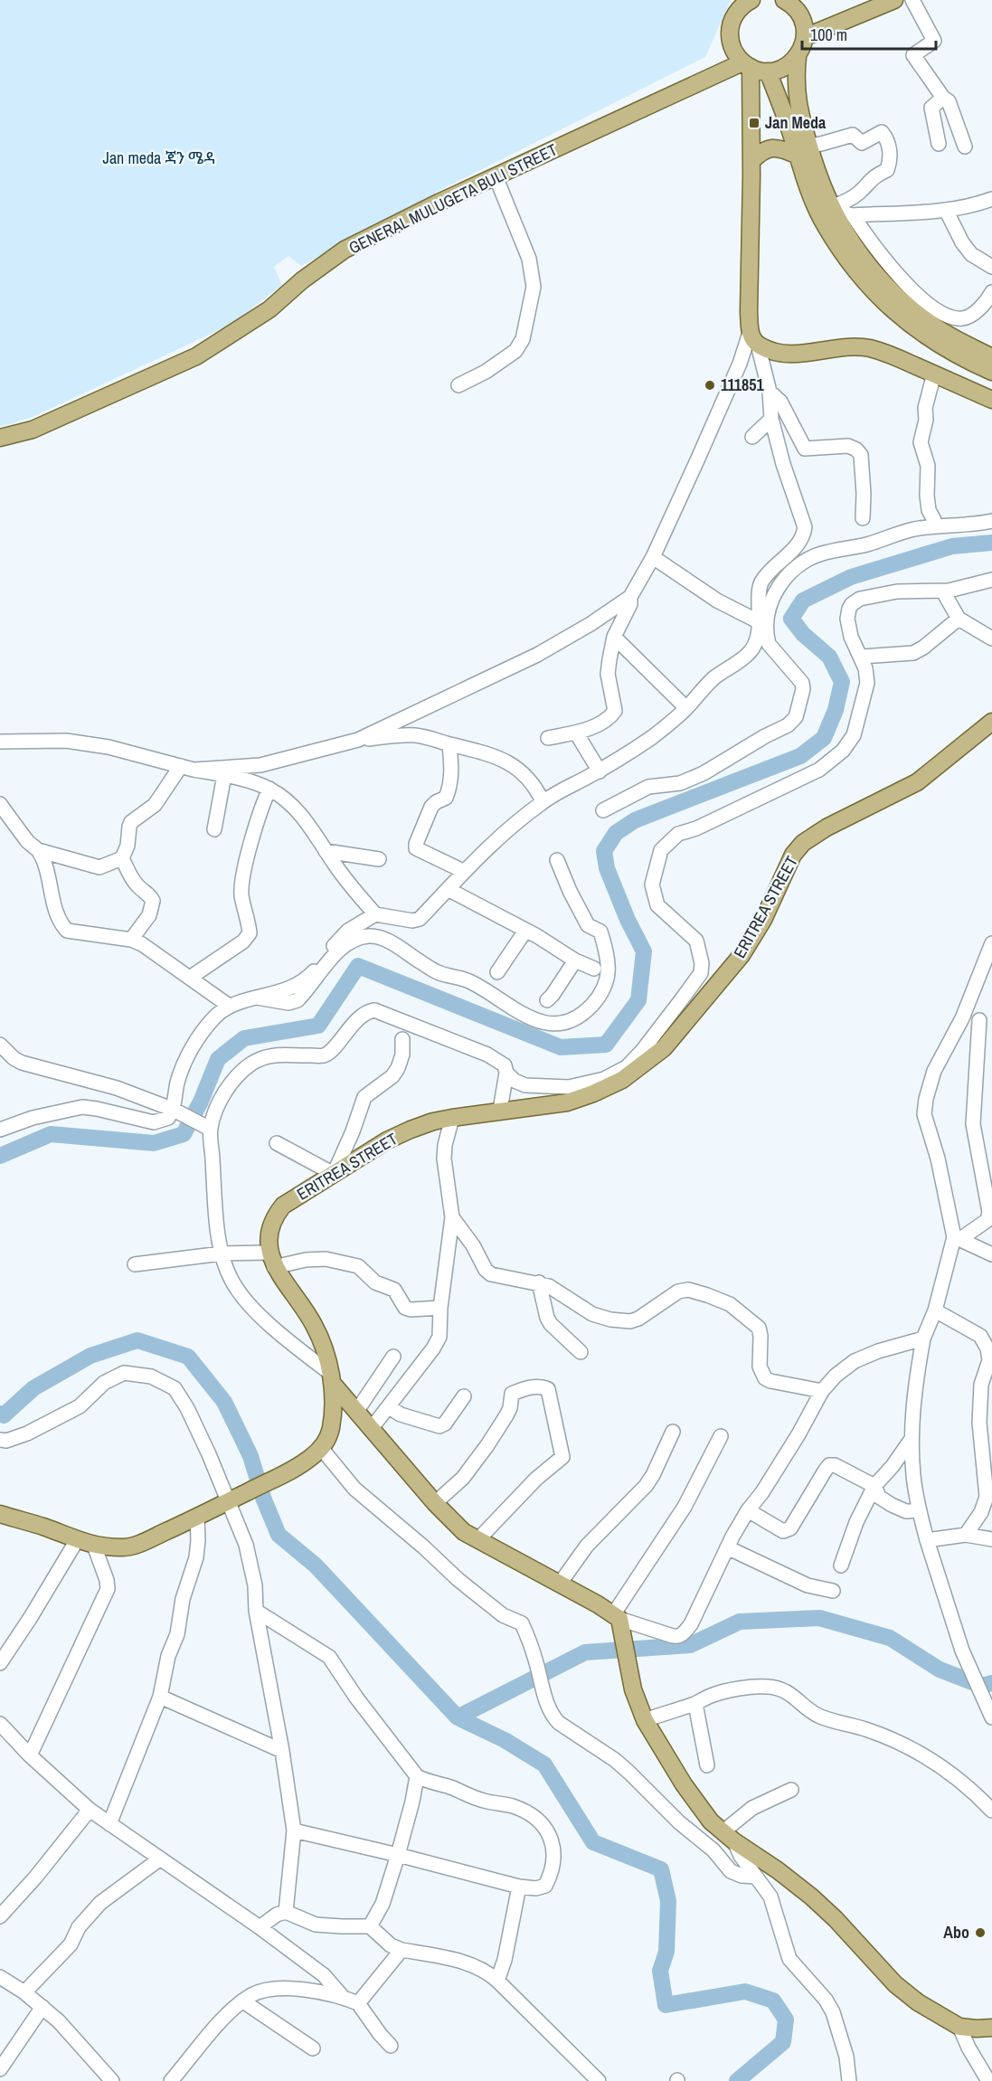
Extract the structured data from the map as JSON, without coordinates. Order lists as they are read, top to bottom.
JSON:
{
  "streets": {
    "main road": ["GENERAL MULUGETA BULI STREET", "ERITREA STREET"]
  },
  "parks": ["Jan meda ጃን ሜዳ"],
  "places": {
    "transit": ["Jan Meda"],
    "other": ["111851", "Abo"]
  },
  "scale_bar": "100 m"
}
